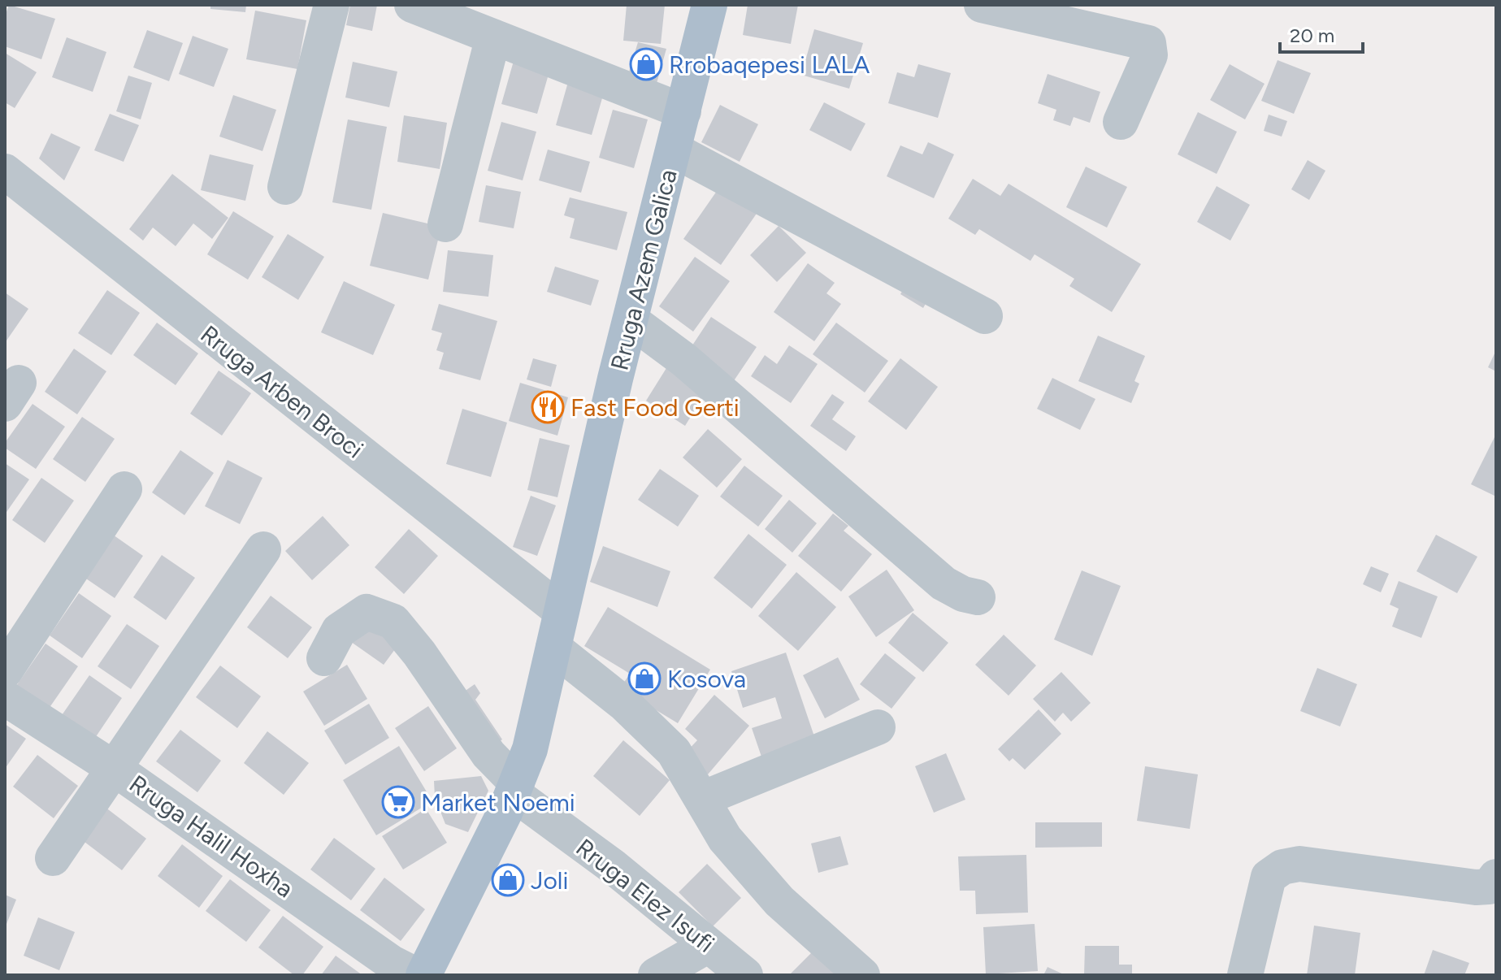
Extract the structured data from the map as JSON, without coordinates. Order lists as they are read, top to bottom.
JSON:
{
  "streets": {
    "main road": ["Rruga Azem Galica"],
    "street": ["Rruga Arben Broci", "Rruga Halil Hoxha", "Rruga Elez Isufi"]
  },
  "crossings": [
    ["Rruga Azem Galica", "Rruga Arben Broci"]
  ],
  "places": {
    "shop": ["Rrobaqepesi LALA", "Kosova", "Joli"],
    "restaurant": ["Fast Food Gerti"],
    "supermarket": ["Market Noemi"]
  },
  "scale_bar": "20 m"
}
